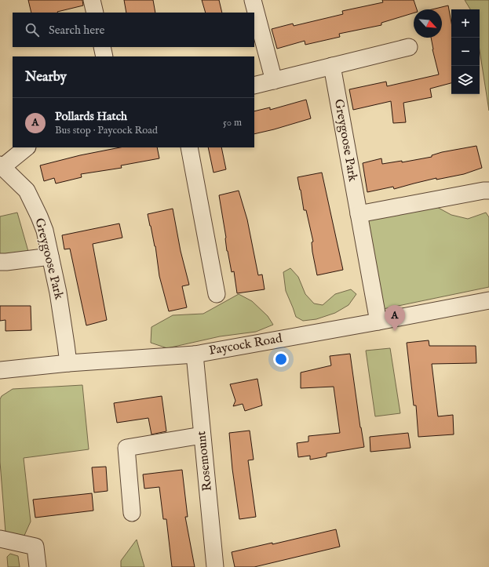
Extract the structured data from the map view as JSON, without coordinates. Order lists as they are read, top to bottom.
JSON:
{
  "streets": {
    "street": ["Greygoose Park", "Paycock Road", "Rosemount"]
  },
  "crossings": [
    ["Greygoose Park", "Paycock Road"],
    ["Paycock Road", "Rosemount"]
  ],
  "north": "bottom right",
  "page": {
    "map_buttons": ["+", "−"],
    "search": "Search here",
    "heading": "Nearby",
    "list": [
      {
        "mark": "A",
        "name": "Pollards Hatch",
        "note": "Bus stop · Paycock Road",
        "value": "50 m"
      }
    ],
    "pins": "A"
  }
}
